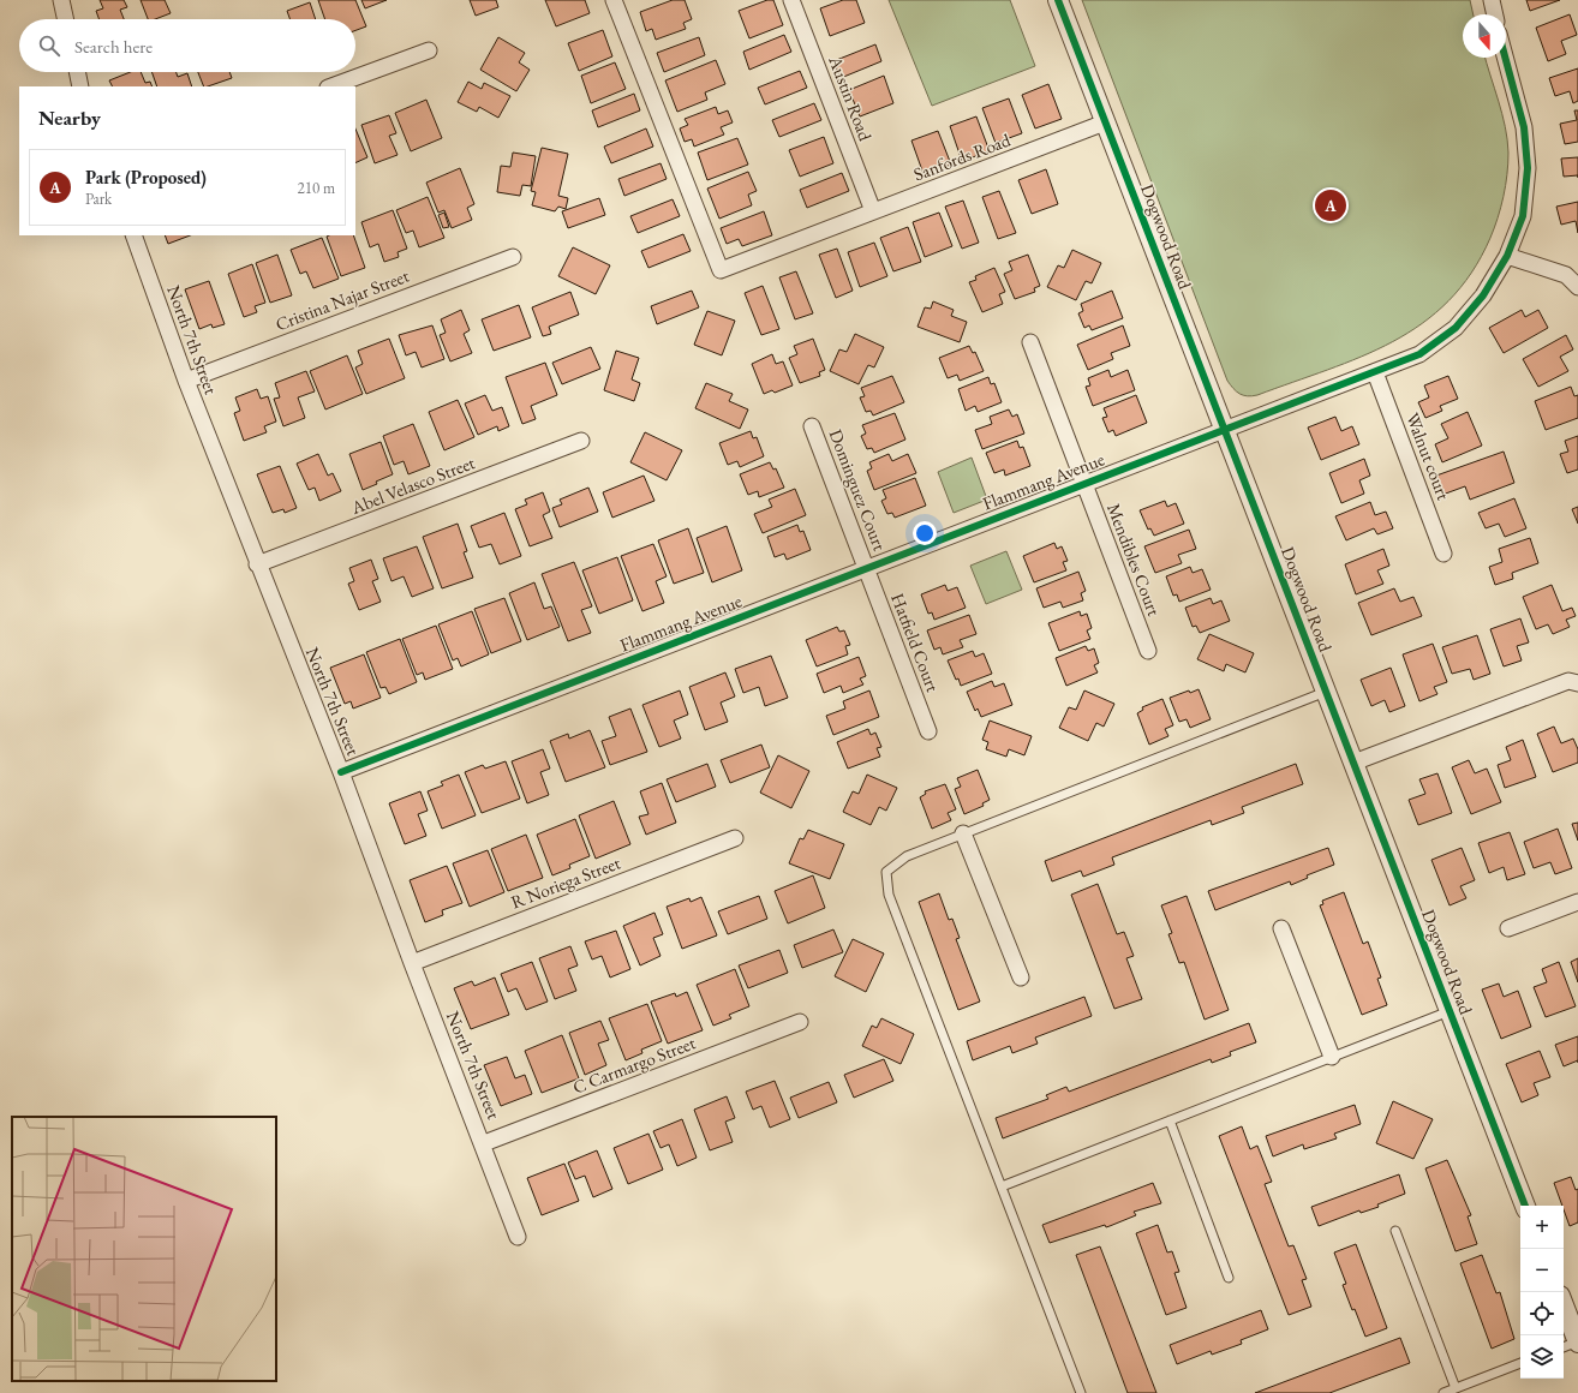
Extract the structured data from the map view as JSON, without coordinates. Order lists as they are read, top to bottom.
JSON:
{
  "streets": {
    "street": [
      "Austin Road",
      "Sanfords Road",
      "Dogwood Road",
      "Cristina Najar Street",
      "North 7th Street",
      "Walnut court",
      "Flammang Avenue",
      "Abel Velasco Street",
      "Dominguez Court",
      "Mendibles Court",
      "Hatfield Court",
      "R Noriega Street",
      "C Carmargo Street"
    ]
  },
  "crossings": [
    ["Austin Road", "Sanfords Road"],
    ["Sanfords Road", "Dogwood Road"],
    ["Dogwood Road", "Flammang Avenue"],
    ["Cristina Najar Street", "North 7th Street"],
    ["North 7th Street", "Flammang Avenue"],
    ["North 7th Street", "Abel Velasco Street"],
    ["North 7th Street", "R Noriega Street"],
    ["North 7th Street", "C Carmargo Street"],
    ["Walnut court", "Flammang Avenue"],
    ["Flammang Avenue", "Dominguez Court"],
    ["Flammang Avenue", "Mendibles Court"],
    ["Flammang Avenue", "Hatfield Court"],
    ["Dominguez Court", "Hatfield Court"]
  ],
  "north": "bottom",
  "page": {
    "search": "Search here",
    "heading": "Nearby",
    "list": [
      {
        "mark": "A",
        "name": "Park (Proposed)",
        "note": "Park",
        "value": "210 m"
      }
    ],
    "pins": "A",
    "map_buttons": ["+", "−"]
  }
}
